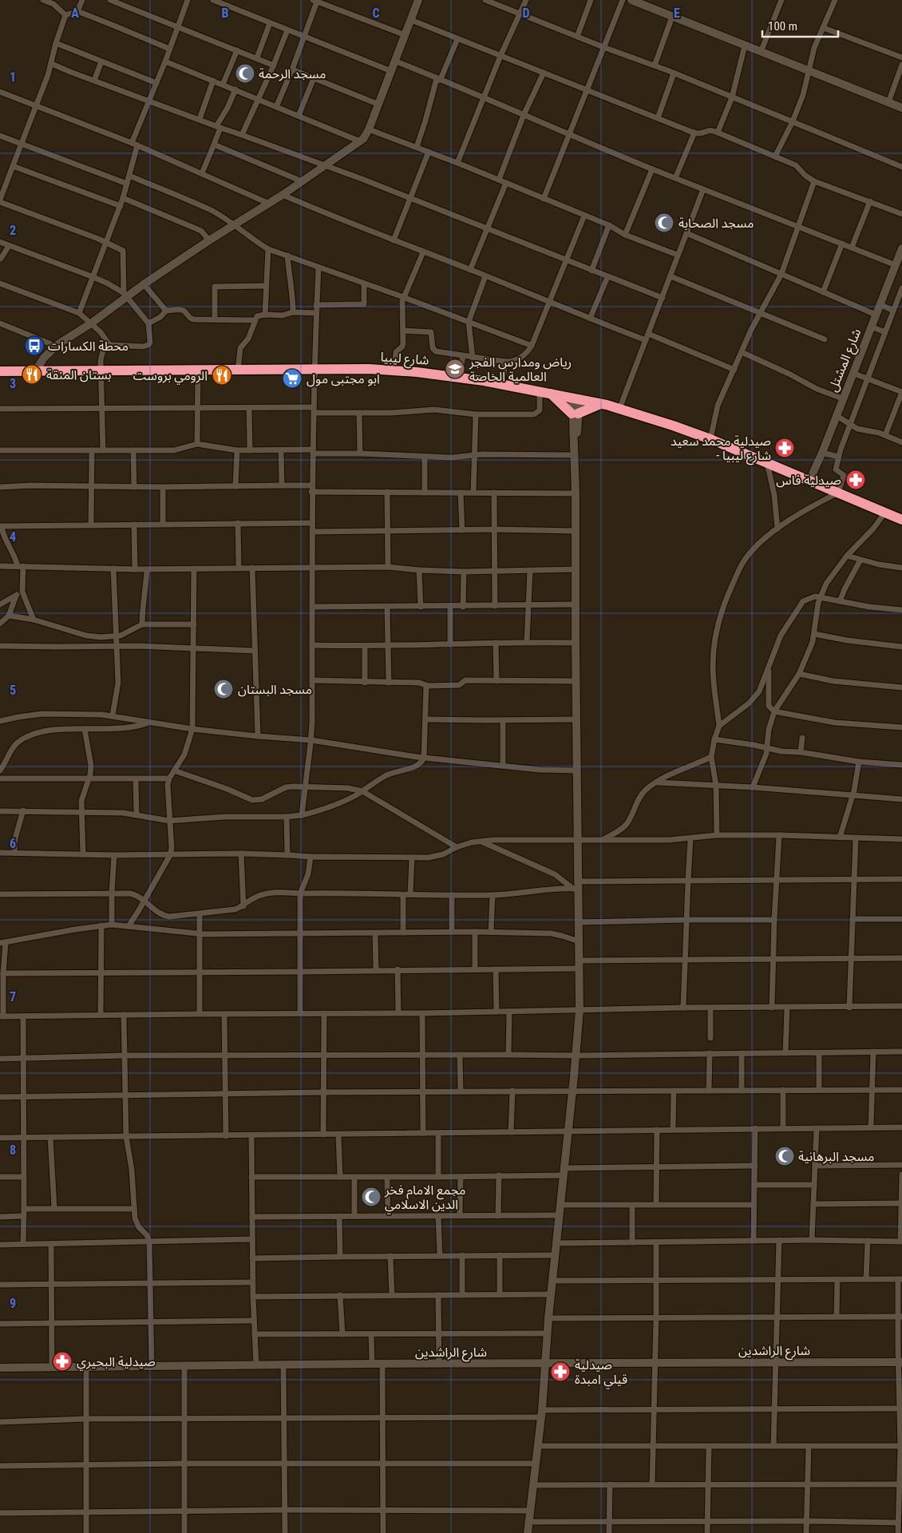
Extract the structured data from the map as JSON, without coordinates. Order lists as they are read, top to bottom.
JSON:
{
  "streets": {
    "highway": ["شارع ليبيا"],
    "street": ["شارع المشتل", "شارع الراشدين"]
  },
  "crossings": [
    ["شارع ليبيا", "شارع المشتل"]
  ],
  "places": {
    "mosque": [
      "مسجد الرحمة",
      "مسجد الصحابة",
      "مسجد البستان",
      "مسجد البرهانية",
      "مجمع الامام فخر الدين الاسلامي"
    ],
    "bus stop": ["محطة الكسارات"],
    "school or university": ["رياض ومدارس الفجر العالمية الخاصة"],
    "restaurant": ["بستان المنقة", "الرومي بروست"],
    "supermarket": ["ابو مجتبى مول"],
    "pharmacy": [
      "صيدلية محمد سعيد - شارع ليبيا",
      "صيدلية فاس",
      "صيدلية البحيري",
      "صيدلية قيلي امبدة"
    ]
  },
  "scale_bar": "100 m",
  "grid": {
    "columns": [
      "A",
      "B",
      "C",
      "D",
      "E"
    ],
    "rows": [
      "1",
      "2",
      "3",
      "4",
      "5",
      "6",
      "7",
      "8",
      "9"
    ]
  }
}
